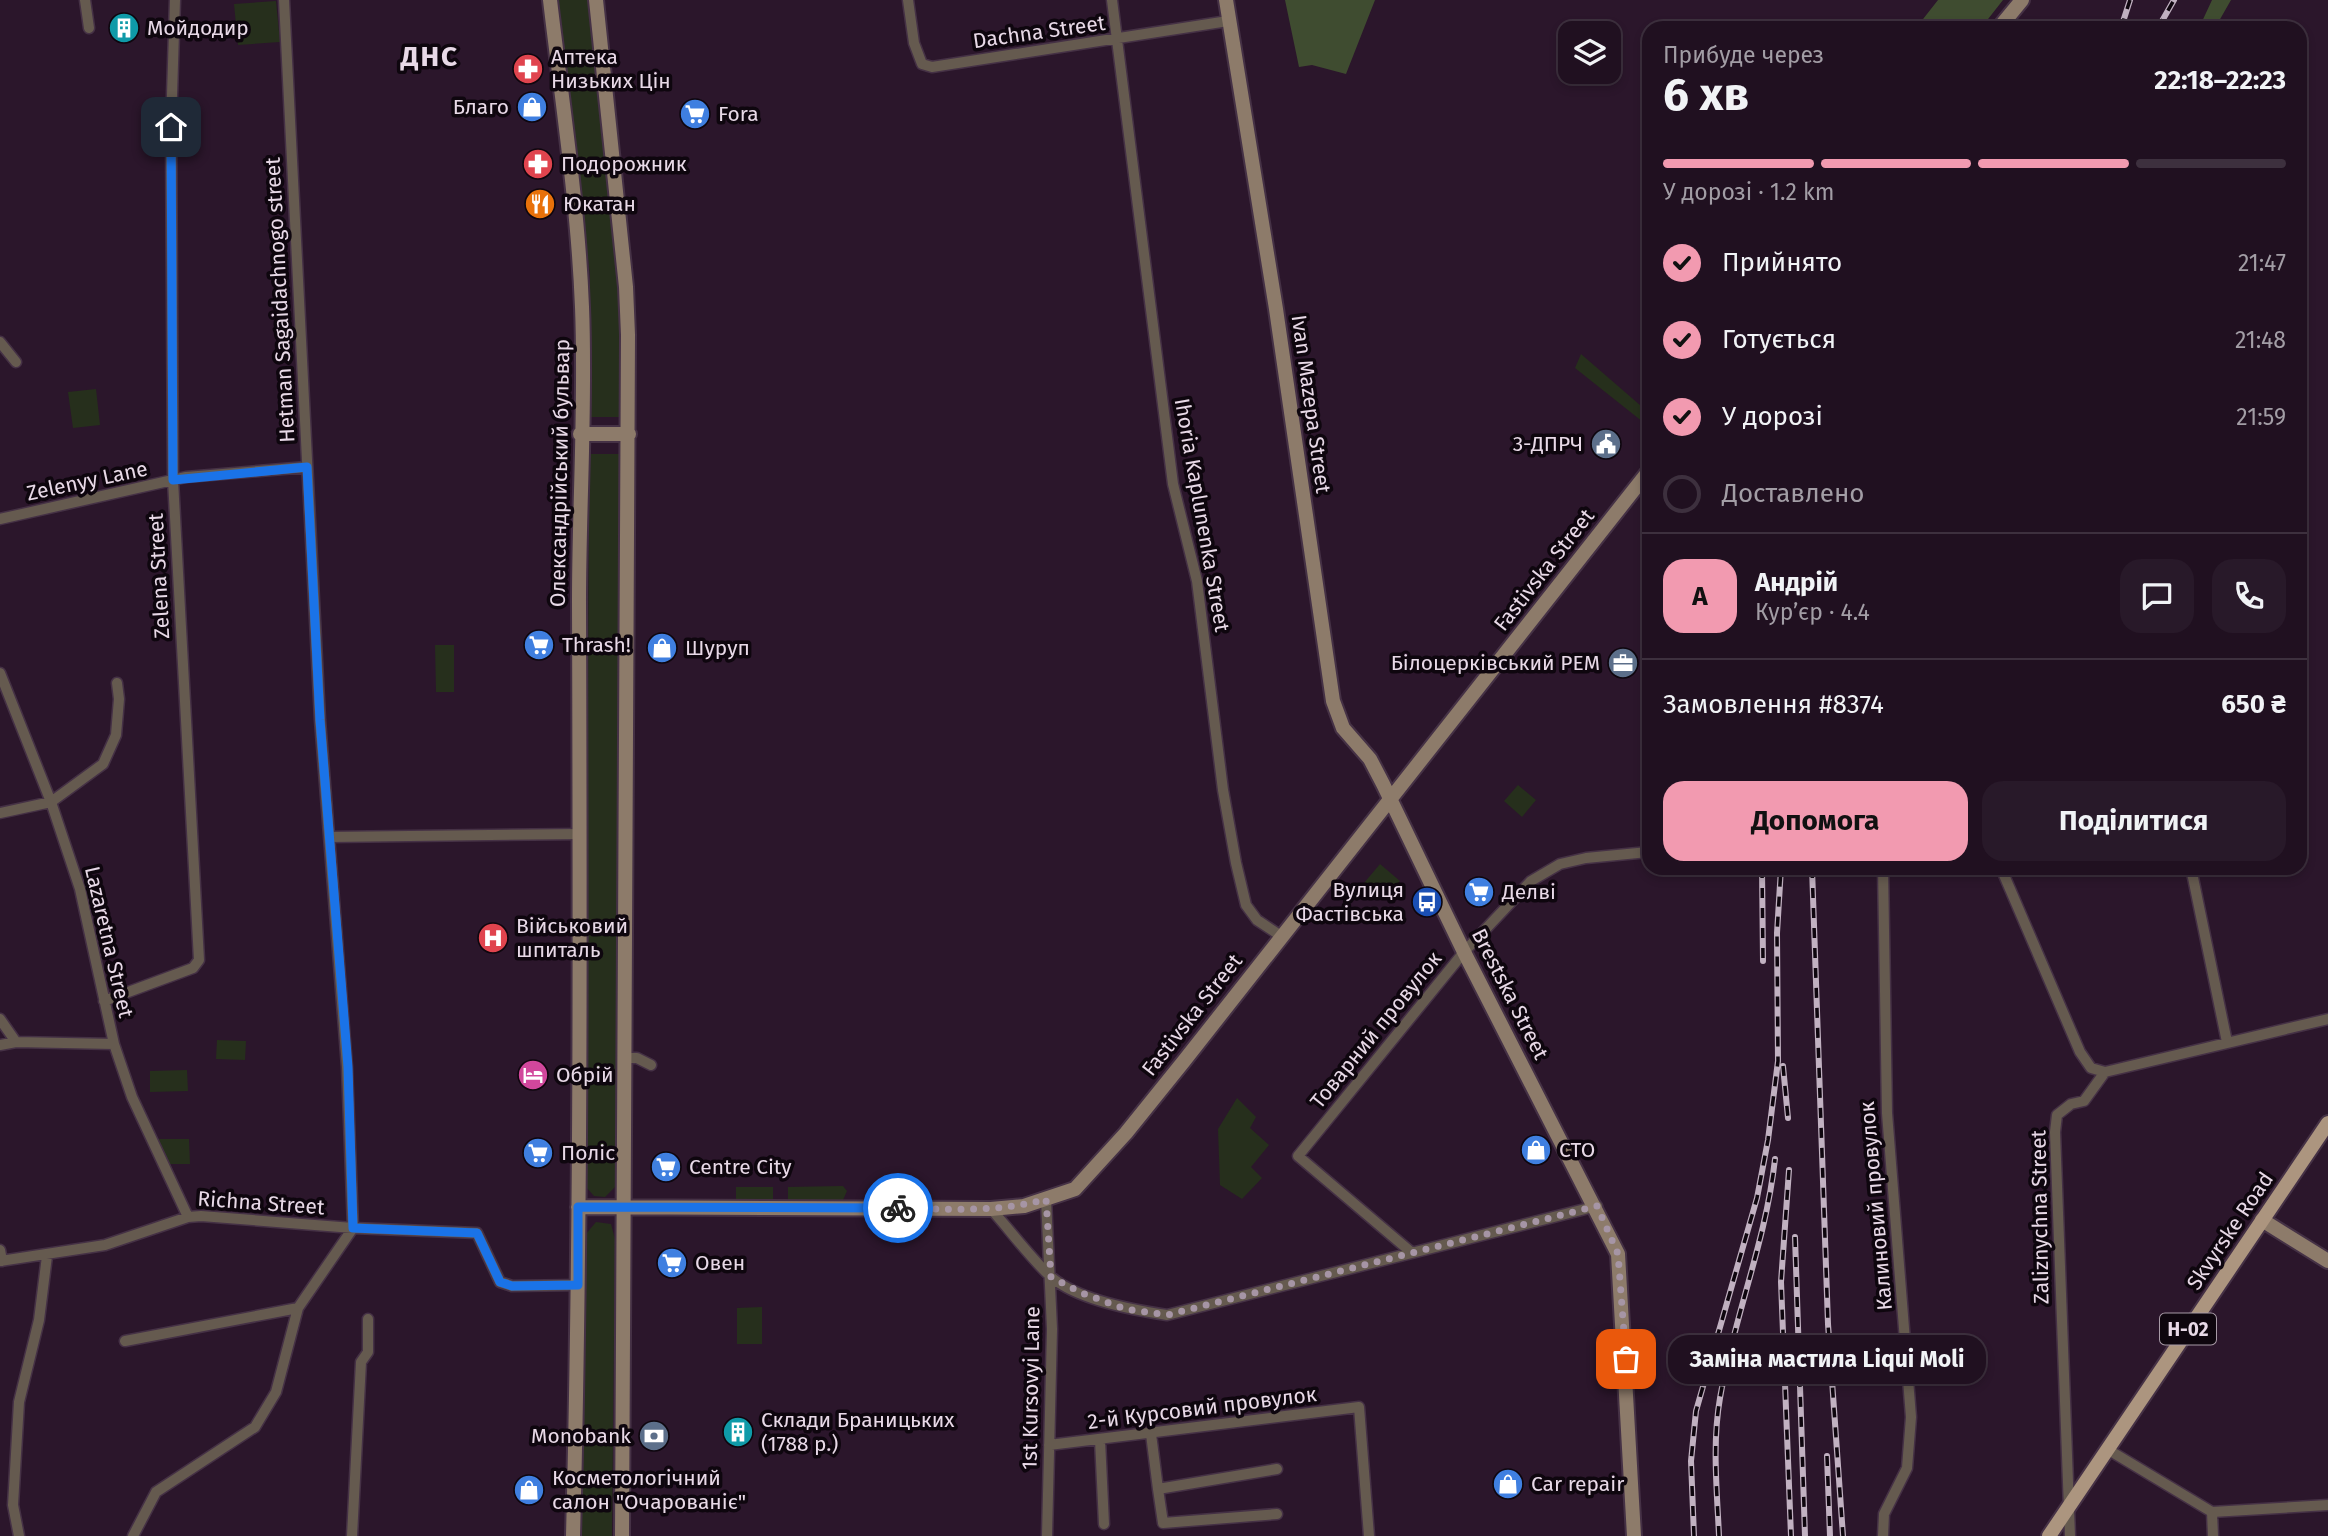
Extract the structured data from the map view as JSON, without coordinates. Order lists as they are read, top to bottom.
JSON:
{
  "streets": {
    "main road": ["Skvyrske Road", "Н-02"],
    "street": [
      "Dachna Street",
      "Hetman Sagaidachnogo street",
      "Ivan Mazepa Street",
      "Олександрійський бульвар",
      "Zelenyy Lane",
      "Ihoria Kaplunenka Street",
      "Fastivska Street",
      "Zelena Street",
      "Lazaretna Street",
      "Brestska Street",
      "Товарний провулок",
      "Richna Street",
      "Калиновий провулок",
      "Zaliznychna Street",
      "1st Kursovyi Lane",
      "2-й Курсовий провулок"
    ]
  },
  "crossings": [
    ["Dachna Street", "Ivan Mazepa Street"],
    ["Dachna Street", "Ihoria Kaplunenka Street"],
    ["Hetman Sagaidachnogo street", "Zelenyy Lane"],
    ["Hetman Sagaidachnogo street", "Richna Street"],
    ["Ivan Mazepa Street", "Fastivska Street"],
    ["Ivan Mazepa Street", "Brestska Street"],
    ["Олександрійський бульвар", "Fastivska Street"],
    ["Олександрійський бульвар", "Richna Street"],
    ["Zelenyy Lane", "Zelena Street"],
    ["Ihoria Kaplunenka Street", "Fastivska Street"],
    ["Fastivska Street", "Brestska Street"],
    ["Fastivska Street", "1st Kursovyi Lane"],
    ["Zelena Street", "Lazaretna Street"],
    ["Lazaretna Street", "Richna Street"],
    ["Brestska Street", "Товарний провулок"],
    ["Zaliznychna Street", "Skvyrske Road"],
    ["1st Kursovyi Lane", "2-й Курсовий провулок"]
  ],
  "districts": ["ДНС"],
  "places": {
    "building": ["Мойдодир", "Склади Браницьких (1788 р.)"],
    "pharmacy": ["Аптека Низьких Цін", "Подорожник"],
    "shop": [
      "Благо",
      "Шуруп",
      "СТО",
      "Car repair",
      "Косметологічний салон \"Очарованіє\""
    ],
    "supermarket": [
      "Fora",
      "Thrash!",
      "Делві",
      "Поліс",
      "Centre City",
      "Овен"
    ],
    "restaurant": ["Юкатан"],
    "public building": ["3-ДПРЧ"],
    "office": ["Білоцерківський РЕМ"],
    "bus stop": ["Вулиця Фастівська"],
    "hospital": ["Військовий шпиталь"],
    "hotel": ["Обрій"],
    "other": ["Заміна мастила Liqui Moli"],
    "bank": ["Monobank"]
  },
  "page": {
    "heading": ["6 хв", "Прибуде через", "22:18–22:23"],
    "panel": [
      "Андрій",
      "Кур’єр · 4.4",
      "Замовлення #8374",
      "650 ₴"
    ],
    "bar": "У дорозі · 1.2 km",
    "list": [
      ["Прийнято", "21:47"],
      ["Готується", "21:48"],
      ["У дорозі", "21:59"],
      "Доставлено"
    ],
    "round": "А",
    "buttons": ["Допомога", "Поділитися"],
    "bubble": "Заміна мастила Liqui Moli"
  }
}
